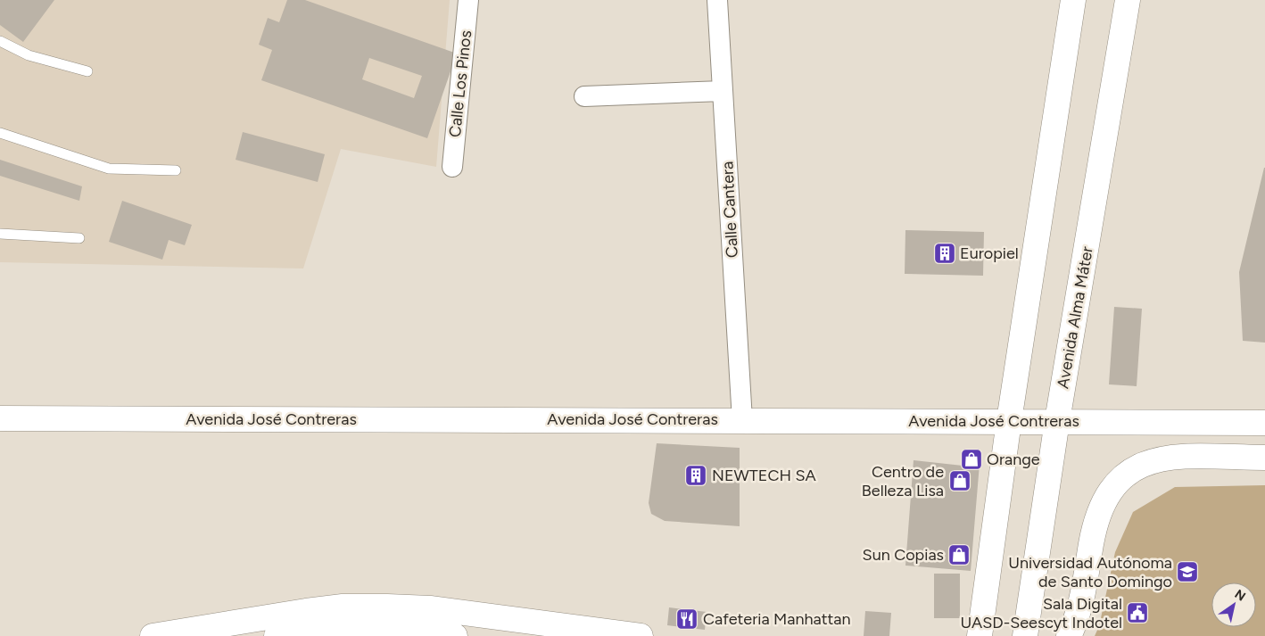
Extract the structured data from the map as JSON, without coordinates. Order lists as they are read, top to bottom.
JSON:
{
  "streets": {
    "main road": ["Avenida Alma Máter", "Avenida José Contreras"],
    "street": ["Calle Los Pinos", "Calle Cantera"]
  },
  "crossings": [
    ["Calle Cantera", "Avenida José Contreras"],
    ["Avenida Alma Máter", "Avenida José Contreras"]
  ],
  "places": {
    "building": ["Europiel", "NEWTECH SA"],
    "shop": ["Orange", "Centro de Belleza Lisa", "Sun Copias"],
    "school or university": ["Universidad Autónoma de Santo Domingo"],
    "public building": ["Sala Digital UASD-Seescyt Indotel"],
    "restaurant": ["Cafeteria Manhattan"]
  },
  "north": "top right"
}
